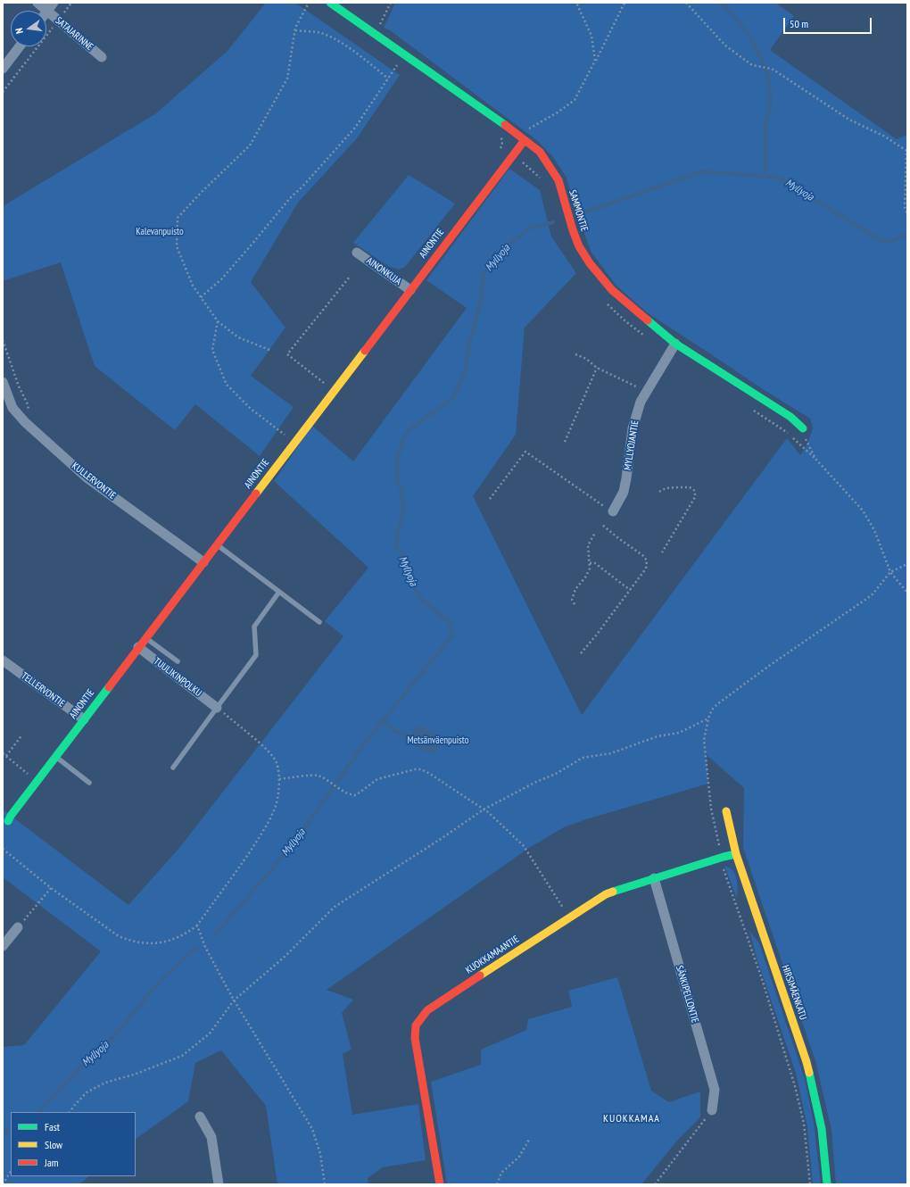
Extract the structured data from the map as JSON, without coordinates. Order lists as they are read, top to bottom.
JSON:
{
  "streets": {
    "street": [
      "SATAJARINNE",
      "SAMMONTIE",
      "AINONTIE",
      "AINONKUJA",
      "MYLLYOJANTIE",
      "KULLERVONTIE",
      "TUULIKINPOLKU",
      "TELLERVONTIE",
      "KUOKKAMAANTIE",
      "HIRSIMÄENKATU",
      "SÄNKIPELLONTIE"
    ]
  },
  "crossings": [
    ["SAMMONTIE", "AINONTIE"],
    ["SAMMONTIE", "MYLLYOJANTIE"],
    ["AINONTIE", "AINONKUJA"],
    ["AINONTIE", "KULLERVONTIE"],
    ["AINONTIE", "TUULIKINPOLKU"],
    ["AINONTIE", "TELLERVONTIE"],
    ["KUOKKAMAANTIE", "HIRSIMÄENKATU"],
    ["KUOKKAMAANTIE", "SÄNKIPELLONTIE"]
  ],
  "districts": ["KUOKKAMAA"],
  "water": ["Myllyoja"],
  "parks": ["Kalevanpuisto", "Metsänväenpuisto"],
  "legend": ["Fast", "Slow", "Jam"],
  "scale_bar": "50 m",
  "north": "left"
}
